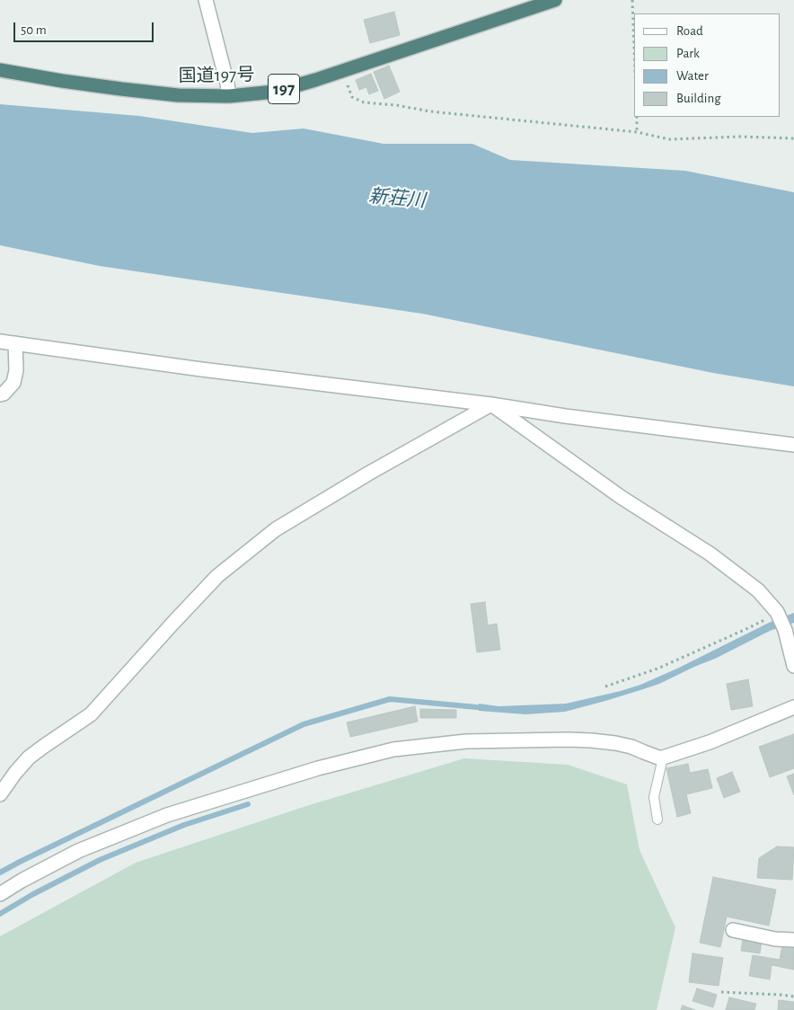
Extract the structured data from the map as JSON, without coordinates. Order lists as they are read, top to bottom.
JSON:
{
  "streets": {
    "highway": ["国道197号", "197"]
  },
  "water": ["新荘川"],
  "legend": [
    "Road",
    "Park",
    "Water",
    "Building"
  ],
  "scale_bar": "50 m"
}
